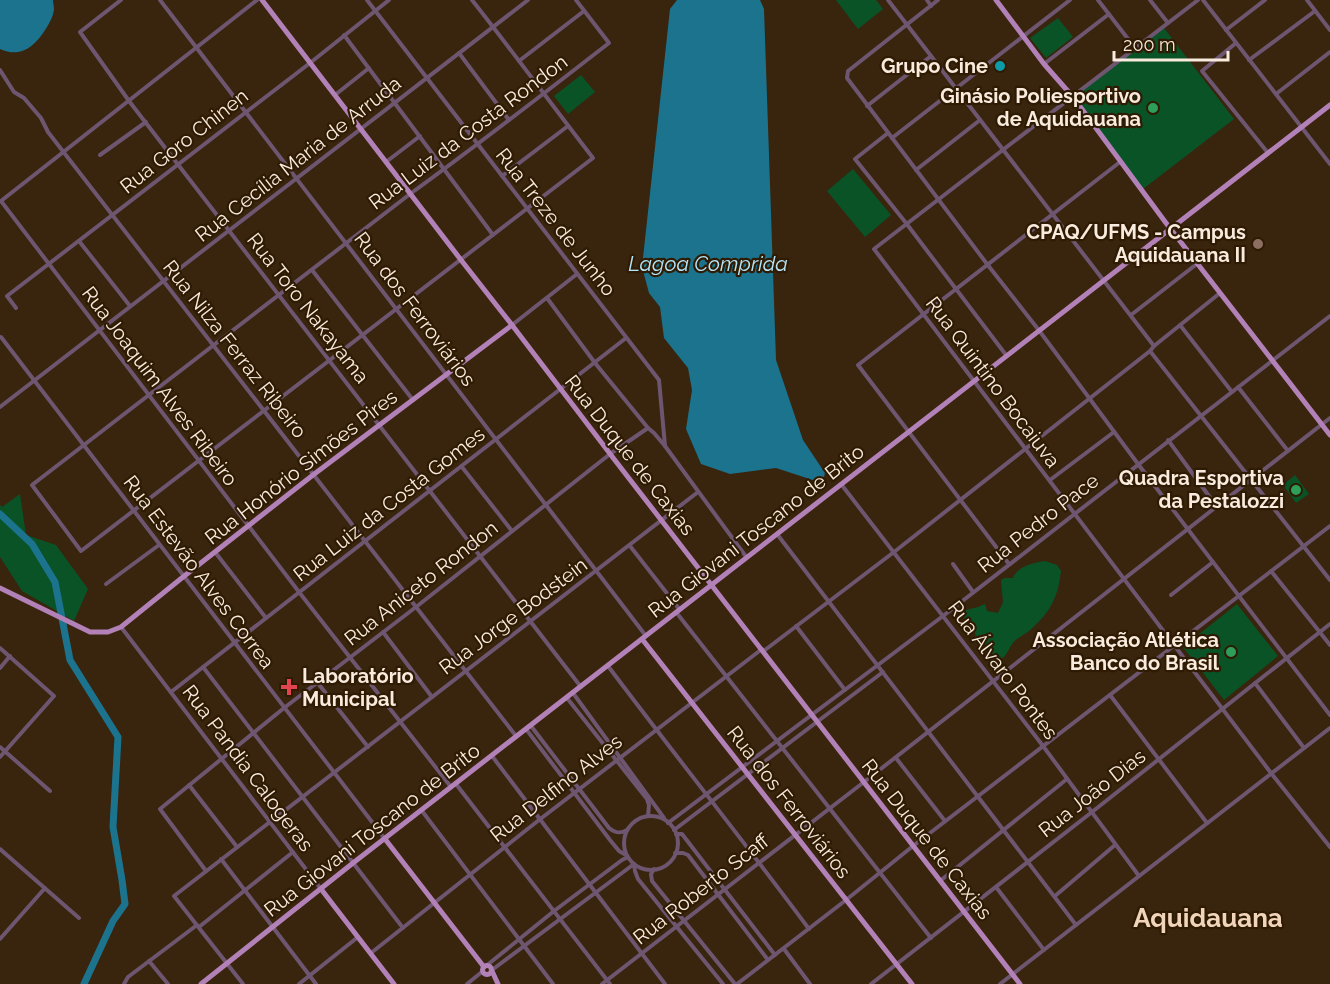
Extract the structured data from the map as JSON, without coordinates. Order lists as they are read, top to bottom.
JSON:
{
  "streets": {
    "main road": [
      "Rua dos Ferroviários",
      "Rua Duque de Caxias",
      "Rua Honório Simões Pires",
      "Rua Giovani Toscano de Brito",
      "Rua Estevão Alves Correa",
      "Rua Pandia Calogeras"
    ],
    "street": [
      "Rua Luiz da Costa Rondon",
      "Rua Goro Chinen",
      "Rua Cecília Maria de Arruda",
      "Rua Treze de Junho",
      "Rua Toro Nakayama",
      "Rua Nilza Ferraz Ribeiro",
      "Rua Quintino Bocaiuva",
      "Rua Joaquim Alves Ribeiro",
      "Rua Luiz da Costa Gomes",
      "Rua Pedro Pace",
      "Rua Aniceto Rondon",
      "Rua Jorge Bodstein",
      "Rua Álvaro Pontes",
      "Rua Delfino Alves",
      "Rua João Dias",
      "Rua Roberto Scaff"
    ]
  },
  "crossings": [
    ["Rua Luiz da Costa Rondon", "Rua Treze de Junho"],
    ["Rua Luiz da Costa Rondon", "Rua Toro Nakayama"],
    ["Rua Luiz da Costa Rondon", "Rua dos Ferroviários"],
    ["Rua Luiz da Costa Rondon", "Rua Nilza Ferraz Ribeiro"],
    ["Rua Luiz da Costa Rondon", "Rua Joaquim Alves Ribeiro"],
    ["Rua Luiz da Costa Rondon", "Rua Duque de Caxias"],
    ["Rua Luiz da Costa Rondon", "Rua Estevão Alves Correa"],
    ["Rua Goro Chinen", "Rua Treze de Junho"],
    ["Rua Goro Chinen", "Rua Toro Nakayama"],
    ["Rua Goro Chinen", "Rua dos Ferroviários"],
    ["Rua Goro Chinen", "Rua Nilza Ferraz Ribeiro"],
    ["Rua Goro Chinen", "Rua Joaquim Alves Ribeiro"],
    ["Rua Goro Chinen", "Rua Duque de Caxias"],
    ["Rua Cecília Maria de Arruda", "Rua Treze de Junho"],
    ["Rua Cecília Maria de Arruda", "Rua Toro Nakayama"],
    ["Rua Cecília Maria de Arruda", "Rua dos Ferroviários"],
    ["Rua Cecília Maria de Arruda", "Rua Nilza Ferraz Ribeiro"],
    ["Rua Cecília Maria de Arruda", "Rua Joaquim Alves Ribeiro"],
    ["Rua Cecília Maria de Arruda", "Rua Duque de Caxias"],
    ["Rua Cecília Maria de Arruda", "Rua Estevão Alves Correa"],
    ["Rua Treze de Junho", "Rua Honório Simões Pires"],
    ["Rua Treze de Junho", "Rua Luiz da Costa Gomes"],
    ["Rua Toro Nakayama", "Rua Honório Simões Pires"],
    ["Rua Toro Nakayama", "Rua Luiz da Costa Gomes"],
    ["Rua Toro Nakayama", "Rua Giovani Toscano de Brito"],
    ["Rua Toro Nakayama", "Rua Aniceto Rondon"],
    ["Rua Toro Nakayama", "Rua Jorge Bodstein"],
    ["Rua dos Ferroviários", "Rua Honório Simões Pires"],
    ["Rua dos Ferroviários", "Rua Luiz da Costa Gomes"],
    ["Rua dos Ferroviários", "Rua Pedro Pace"],
    ["Rua dos Ferroviários", "Rua Giovani Toscano de Brito"],
    ["Rua dos Ferroviários", "Rua Aniceto Rondon"],
    ["Rua dos Ferroviários", "Rua Jorge Bodstein"],
    ["Rua dos Ferroviários", "Rua Delfino Alves"],
    ["Rua dos Ferroviários", "Rua João Dias"],
    ["Rua dos Ferroviários", "Rua Roberto Scaff"],
    ["Rua Nilza Ferraz Ribeiro", "Rua Honório Simões Pires"],
    ["Rua Nilza Ferraz Ribeiro", "Rua Luiz da Costa Gomes"],
    ["Rua Nilza Ferraz Ribeiro", "Rua Giovani Toscano de Brito"],
    ["Rua Nilza Ferraz Ribeiro", "Rua Aniceto Rondon"],
    ["Rua Nilza Ferraz Ribeiro", "Rua Jorge Bodstein"],
    ["Rua Quintino Bocaiuva", "Rua Pedro Pace"],
    ["Rua Quintino Bocaiuva", "Rua Giovani Toscano de Brito"],
    ["Rua Quintino Bocaiuva", "Rua Delfino Alves"],
    ["Rua Quintino Bocaiuva", "Rua João Dias"],
    ["Rua Quintino Bocaiuva", "Rua Roberto Scaff"],
    ["Rua Joaquim Alves Ribeiro", "Rua Honório Simões Pires"],
    ["Rua Joaquim Alves Ribeiro", "Rua Luiz da Costa Gomes"],
    ["Rua Joaquim Alves Ribeiro", "Rua Giovani Toscano de Brito"],
    ["Rua Joaquim Alves Ribeiro", "Rua Aniceto Rondon"],
    ["Rua Joaquim Alves Ribeiro", "Rua Jorge Bodstein"],
    ["Rua Joaquim Alves Ribeiro", "Rua Delfino Alves"],
    ["Rua Joaquim Alves Ribeiro", "Rua Roberto Scaff"],
    ["Rua Duque de Caxias", "Rua Honório Simões Pires"],
    ["Rua Duque de Caxias", "Rua Luiz da Costa Gomes"],
    ["Rua Duque de Caxias", "Rua Pedro Pace"],
    ["Rua Duque de Caxias", "Rua Giovani Toscano de Brito"],
    ["Rua Duque de Caxias", "Rua Aniceto Rondon"],
    ["Rua Duque de Caxias", "Rua Jorge Bodstein"],
    ["Rua Duque de Caxias", "Rua Delfino Alves"],
    ["Rua Duque de Caxias", "Rua João Dias"],
    ["Rua Duque de Caxias", "Rua Roberto Scaff"],
    ["Rua Honório Simões Pires", "Rua Estevão Alves Correa"],
    ["Rua Honório Simões Pires", "Rua Pandia Calogeras"],
    ["Rua Luiz da Costa Gomes", "Rua Estevão Alves Correa"],
    ["Rua Luiz da Costa Gomes", "Rua Pandia Calogeras"],
    ["Rua Pedro Pace", "Rua Álvaro Pontes"],
    ["Rua Giovani Toscano de Brito", "Rua Estevão Alves Correa"],
    ["Rua Giovani Toscano de Brito", "Rua Álvaro Pontes"],
    ["Rua Giovani Toscano de Brito", "Rua Pandia Calogeras"],
    ["Rua Estevão Alves Correa", "Rua Aniceto Rondon"],
    ["Rua Estevão Alves Correa", "Rua Jorge Bodstein"],
    ["Rua Estevão Alves Correa", "Rua Delfino Alves"],
    ["Rua Aniceto Rondon", "Rua Jorge Bodstein"],
    ["Rua Aniceto Rondon", "Rua Pandia Calogeras"],
    ["Rua Jorge Bodstein", "Rua Pandia Calogeras"],
    ["Rua Álvaro Pontes", "Rua Delfino Alves"],
    ["Rua Álvaro Pontes", "Rua João Dias"],
    ["Rua Álvaro Pontes", "Rua Roberto Scaff"],
    ["Rua Pandia Calogeras", "Rua Delfino Alves"]
  ],
  "districts": ["Aquidauana"],
  "water": ["Lagoa Comprida"],
  "places": {
    "other": [
      "Grupo Cine",
      "Ginásio Poliesportivo de Aquidauana",
      "CPAQ/UFMS - Campus Aquidauana II",
      "Quadra Esportiva da Pestalozzi",
      "Associação Atlética Banco do Brasil"
    ],
    "health": ["Laboratório Municipal"]
  },
  "scale_bar": "200 m"
}
